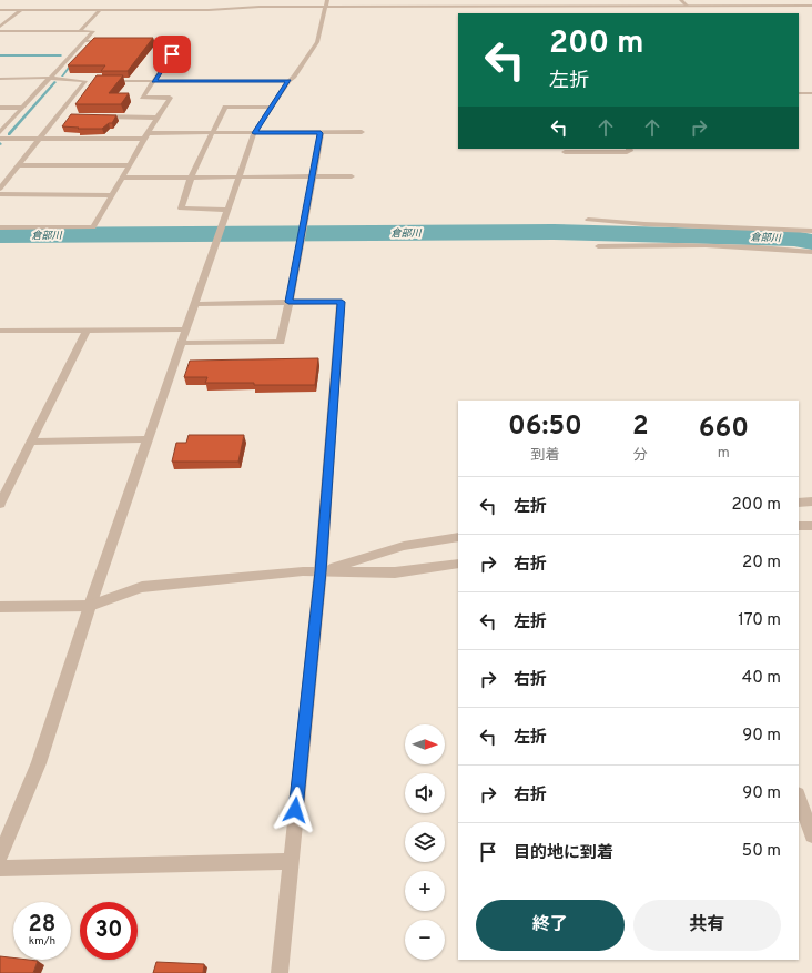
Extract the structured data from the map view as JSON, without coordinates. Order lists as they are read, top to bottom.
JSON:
{
  "water": ["倉部川"],
  "north": "right",
  "page": {
    "turn": ["200 m", "左折"],
    "eta": [
      "06:50",
      "到着",
      "2",
      "分",
      "660",
      "m"
    ],
    "list": [
      {
        "name": "左折",
        "value": "200 m"
      },
      {
        "name": "右折",
        "value": "20 m"
      },
      {
        "name": "左折",
        "value": "170 m"
      },
      {
        "name": "右折",
        "value": "40 m"
      },
      {
        "name": "左折",
        "value": "90 m"
      },
      {
        "name": "右折",
        "value": "90 m"
      },
      {
        "name": "目的地に到着",
        "value": "50 m"
      }
    ],
    "map_buttons": ["+", "−"],
    "buttons": ["終了", "共有"],
    "speed": "28 km/h",
    "limit": "30"
  }
}
